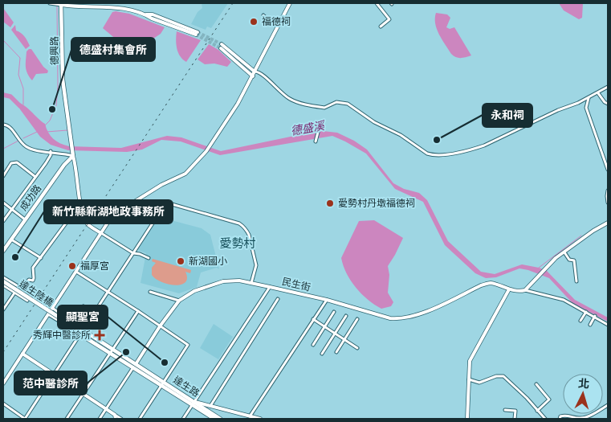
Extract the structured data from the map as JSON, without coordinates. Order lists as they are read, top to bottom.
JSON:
{
  "streets": {
    "main road": [
      "德興路",
      "成功路",
      "達生陸橋",
      "達生路"
    ],
    "street": ["民生街"]
  },
  "crossings": [
    ["德興路", "成功路"],
    ["民生街", "達生路"],
    ["達生陸橋", "達生路"]
  ],
  "districts": ["愛勢村"],
  "water": ["德盛溪"],
  "places": {
    "other": [
      "福德祠",
      "德盛村集會所",
      "永和祠",
      "愛勢村丹墩福德祠",
      "新竹縣新湖地政事務所",
      "新湖國小",
      "福厚宮",
      "范中醫診所",
      "顯聖宮"
    ],
    "health": ["秀輝中醫診所"]
  },
  "north": "top"
}
